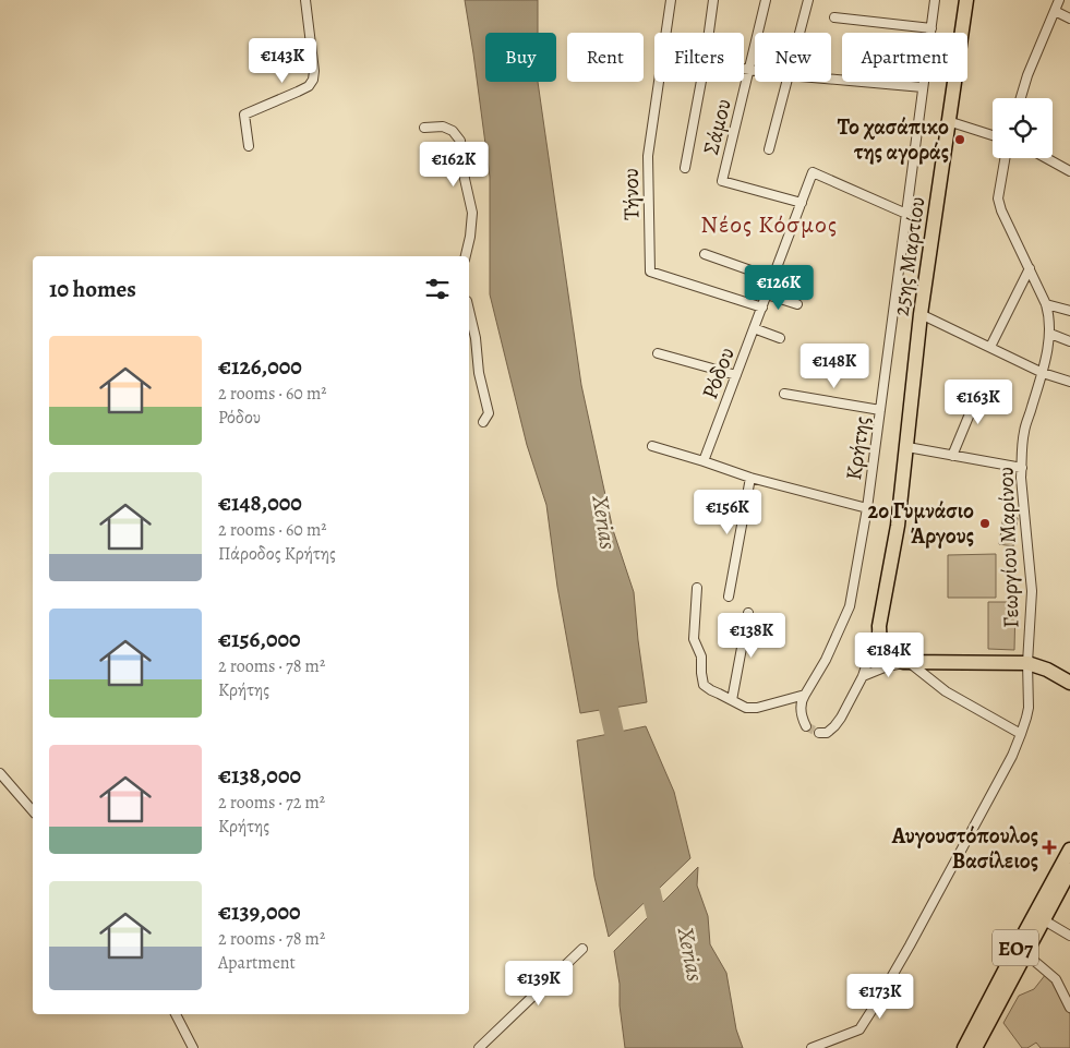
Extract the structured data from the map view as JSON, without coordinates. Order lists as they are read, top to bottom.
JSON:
{
  "streets": {
    "main road": ["25ης Μαρτίου", "ΕΟ7"],
    "street": [
      "Σάμου",
      "Τήνου",
      "Ρόδου",
      "Κρήτης",
      "Γεωργίου Μαρίνου"
    ]
  },
  "crossings": [
    ["Σάμου", "Ρόδου"],
    ["Τήνου", "Ρόδου"],
    ["25ης Μαρτίου", "Γεωργίου Μαρίνου"],
    ["Ρόδου", "Κρήτης"]
  ],
  "districts": ["Νέος Κόσμος"],
  "water": ["Xerias"],
  "places": {
    "other": ["Το χασάπικο της αγοράς", "2ο Γυμνάσιο Άργους"],
    "health": ["Αυγουστόπουλος Βασίλειος"]
  },
  "page": {
    "chip": [
      "Buy",
      "Rent",
      "Filters",
      "New",
      "Apartment"
    ],
    "price": [
      "€143K",
      "€162K",
      "€126K",
      "€148K",
      "€163K",
      "€156K",
      "€138K",
      "€184K",
      "€139K",
      "€173K"
    ],
    "heading": "10 homes",
    "list": [
      {
        "name": "€126,000",
        "note": "2 rooms · 60 m² · Ρόδου"
      },
      {
        "name": "€148,000",
        "note": "2 rooms · 60 m² · Πάροδος Κρήτης"
      },
      {
        "name": "€156,000",
        "note": "2 rooms · 78 m² · Κρήτης"
      },
      {
        "name": "€138,000",
        "note": "2 rooms · 72 m² · Κρήτης"
      },
      {
        "name": "€139,000",
        "note": "2 rooms · 78 m² · Apartment"
      }
    ]
  }
}
